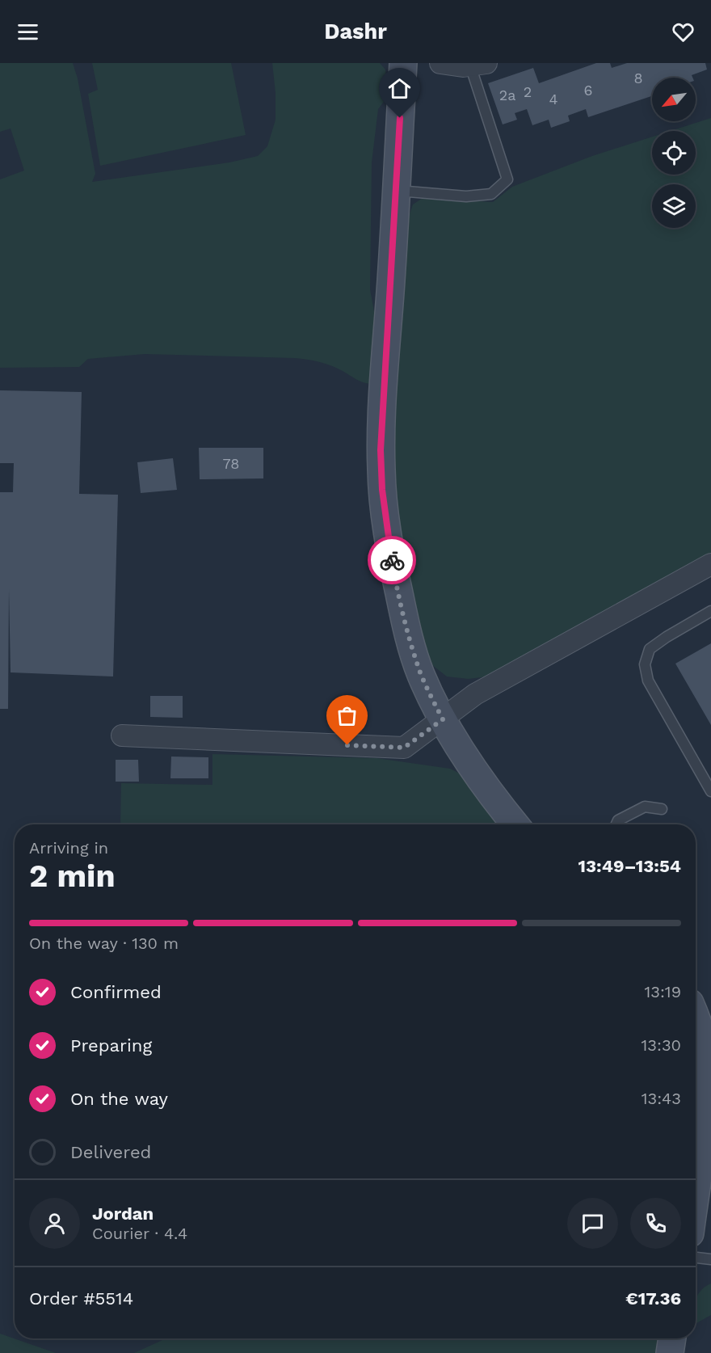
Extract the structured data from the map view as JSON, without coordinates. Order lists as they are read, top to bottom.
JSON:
{
  "house_numbers": [
    "8",
    "6",
    "2",
    "2a",
    "4",
    "78"
  ],
  "north": "bottom left",
  "page": {
    "header": "Dashr",
    "heading": ["2 min", "Arriving in", "13:49–13:54"],
    "panel": [
      "Jordan",
      "Courier · 4.4",
      "Order #5514",
      "€17.36"
    ],
    "bar": "On the way · 130 m",
    "list": [
      ["Confirmed", "13:19"],
      ["Preparing", "13:30"],
      ["On the way", "13:43"],
      "Delivered"
    ]
  }
}
